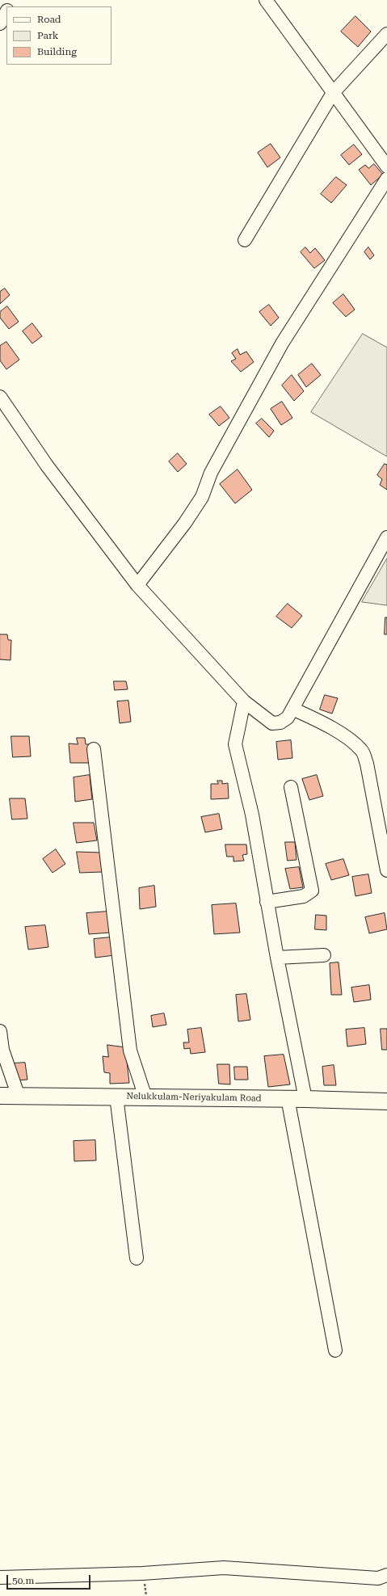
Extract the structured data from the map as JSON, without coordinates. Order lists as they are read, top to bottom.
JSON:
{
  "streets": {
    "main road": ["Nelukkulam-Neriyakulam Road"]
  },
  "legend": ["Road", "Park", "Building"],
  "scale_bar": "50 m"
}
